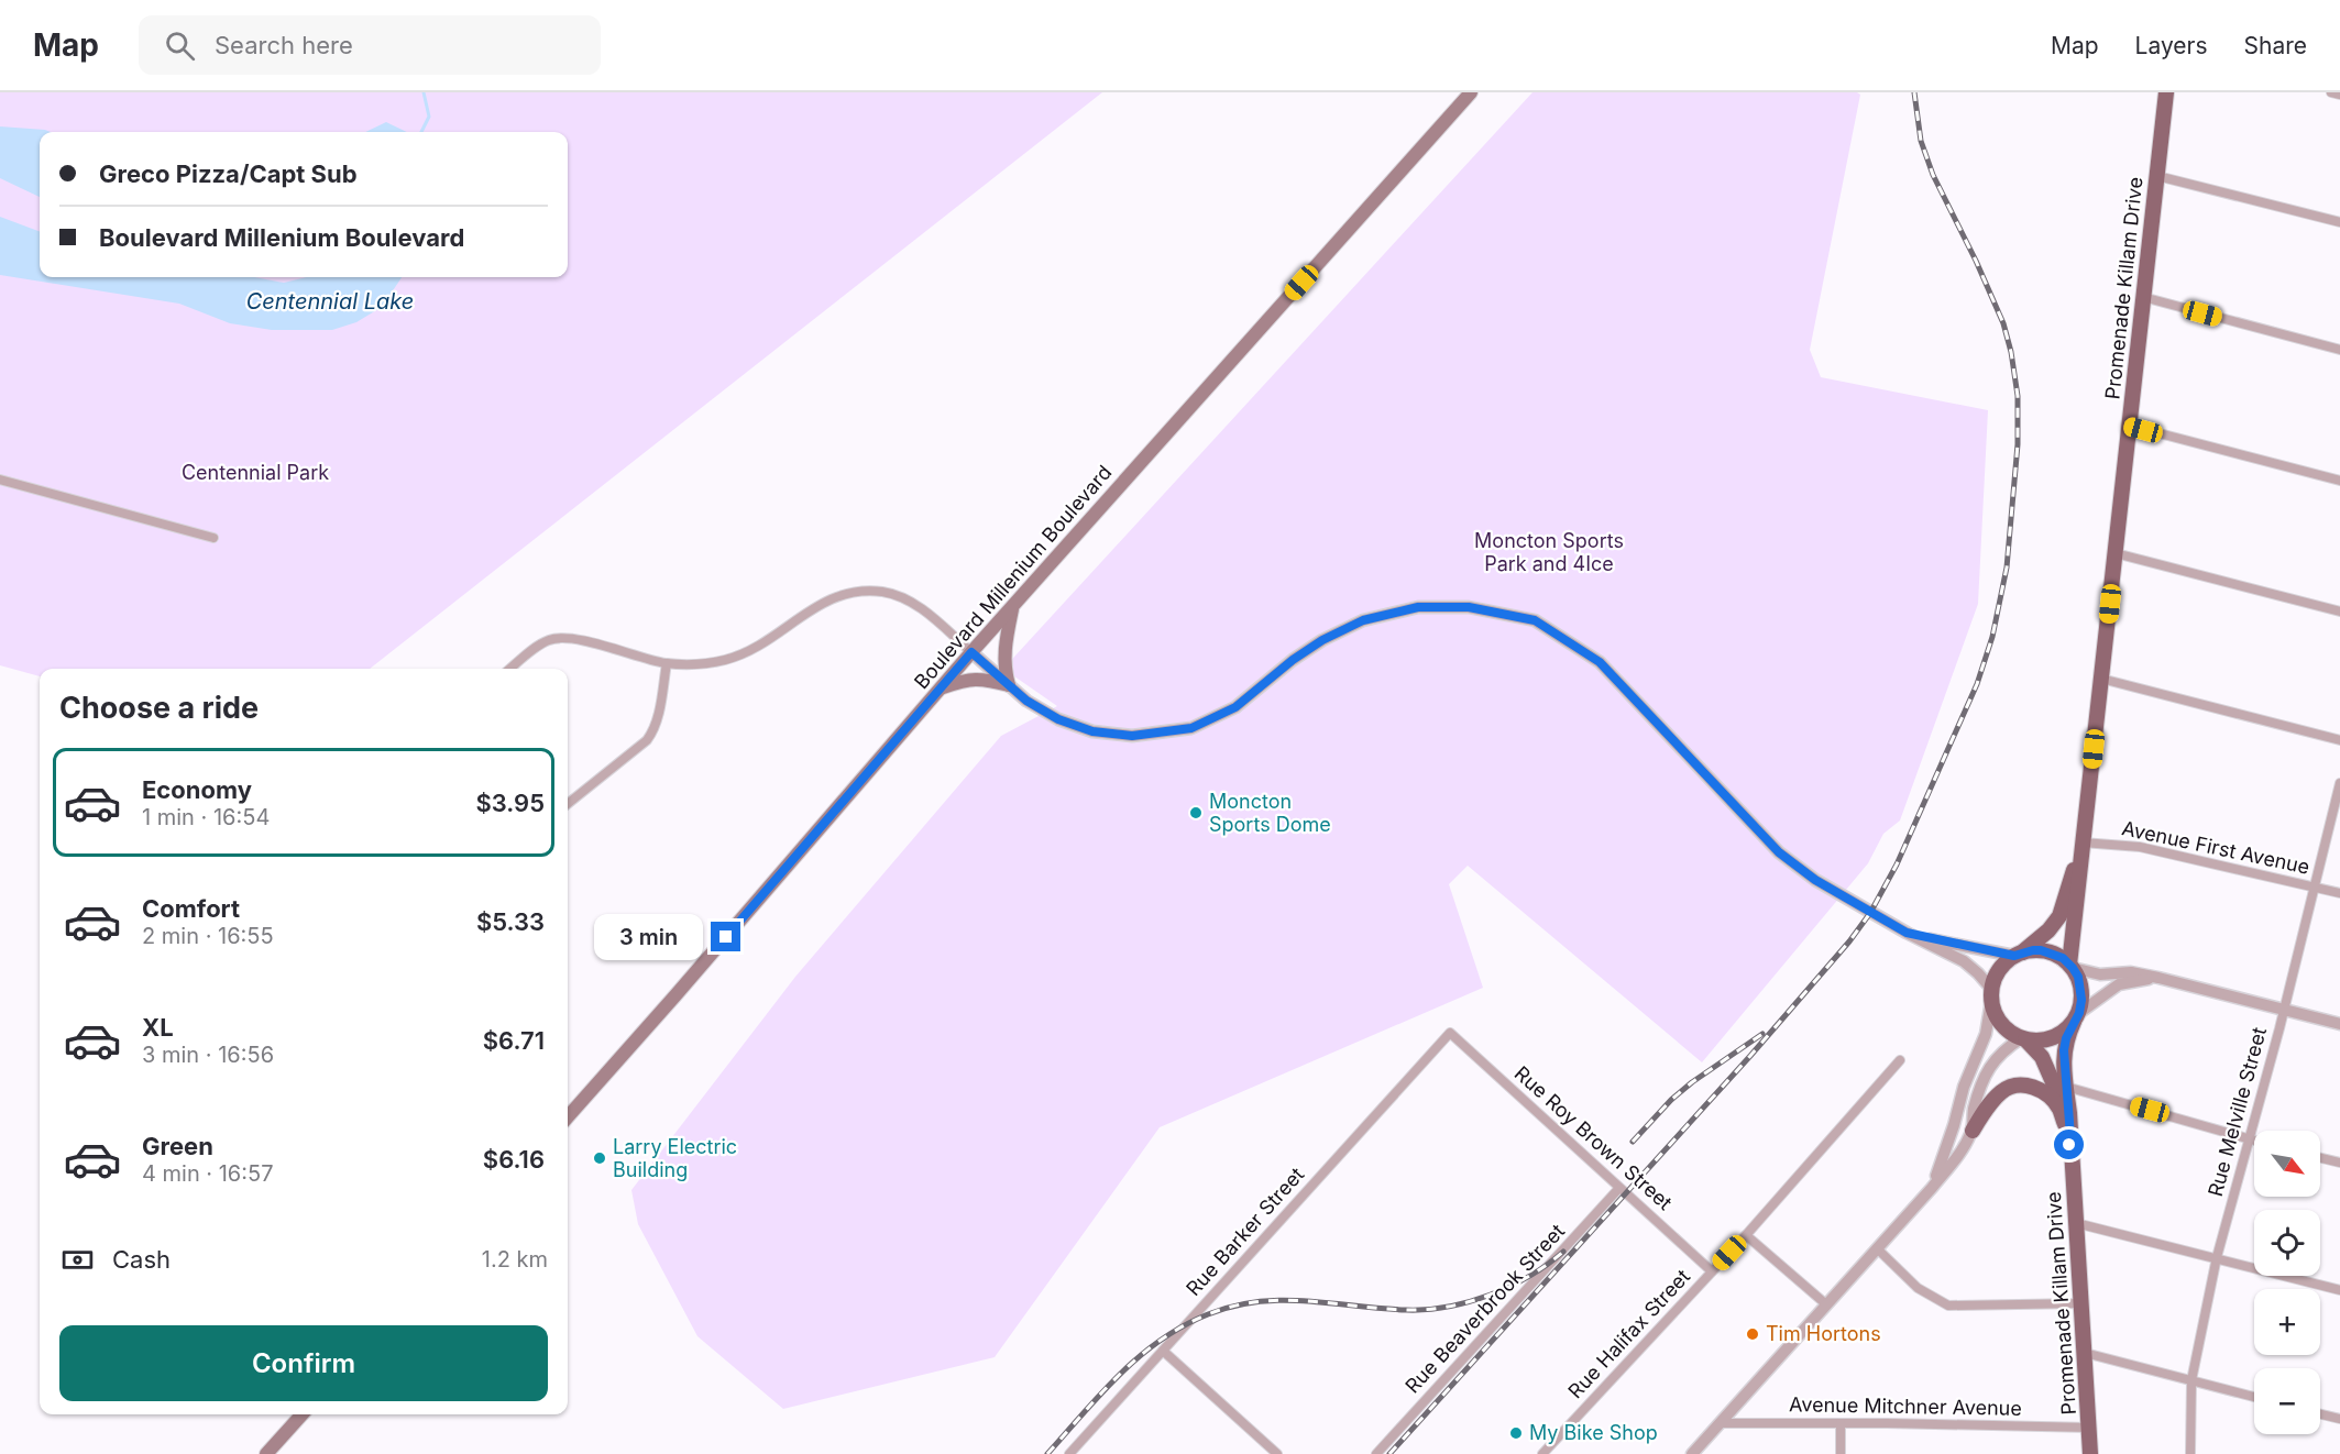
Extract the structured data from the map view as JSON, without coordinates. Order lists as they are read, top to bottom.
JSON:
{
  "streets": {
    "main road": ["Promenade Killam Drive", "Boulevard Millenium Boulevard"],
    "street": [
      "Avenue First Avenue",
      "Rue Melville Street",
      "Rue Roy Brown Street",
      "Rue Barker Street",
      "Rue Beaverbrook Street",
      "Rue Halifax Street",
      "Avenue Mitchner Avenue"
    ]
  },
  "crossings": [
    ["Promenade Killam Drive", "Avenue First Avenue"],
    ["Promenade Killam Drive", "Avenue Mitchner Avenue"],
    ["Avenue First Avenue", "Rue Melville Street"],
    ["Rue Roy Brown Street", "Rue Barker Street"],
    ["Rue Roy Brown Street", "Rue Beaverbrook Street"],
    ["Rue Roy Brown Street", "Rue Halifax Street"]
  ],
  "water": ["Centennial Lake"],
  "parks": ["Centennial Park", "Moncton Sports Park and 4Ice"],
  "places": [
    "Moncton Sports Dome",
    "Larry Electric Building",
    "Tim Hortons",
    "My Bike Shop"
  ],
  "north": "bottom right",
  "page": {
    "header": "Map",
    "search": "Search here",
    "nav": ["Map", "Layers", "Share"],
    "banner": ["Greco Pizza/Capt Sub", "Boulevard Millenium Boulevard"],
    "heading": "Choose a ride",
    "list": [
      {
        "name": "Economy",
        "note": "1 min · 16:54",
        "value": "$3.95"
      },
      {
        "name": "Comfort",
        "note": "2 min · 16:55",
        "value": "$5.33"
      },
      {
        "name": "XL",
        "note": "3 min · 16:56",
        "value": "$6.71"
      },
      {
        "name": "Green",
        "note": "4 min · 16:57",
        "value": "$6.16"
      }
    ],
    "bubble": "3 min",
    "map_buttons": ["+", "−"],
    "pay": ["Cash", "1.2 km"],
    "buttons": "Confirm"
  }
}
